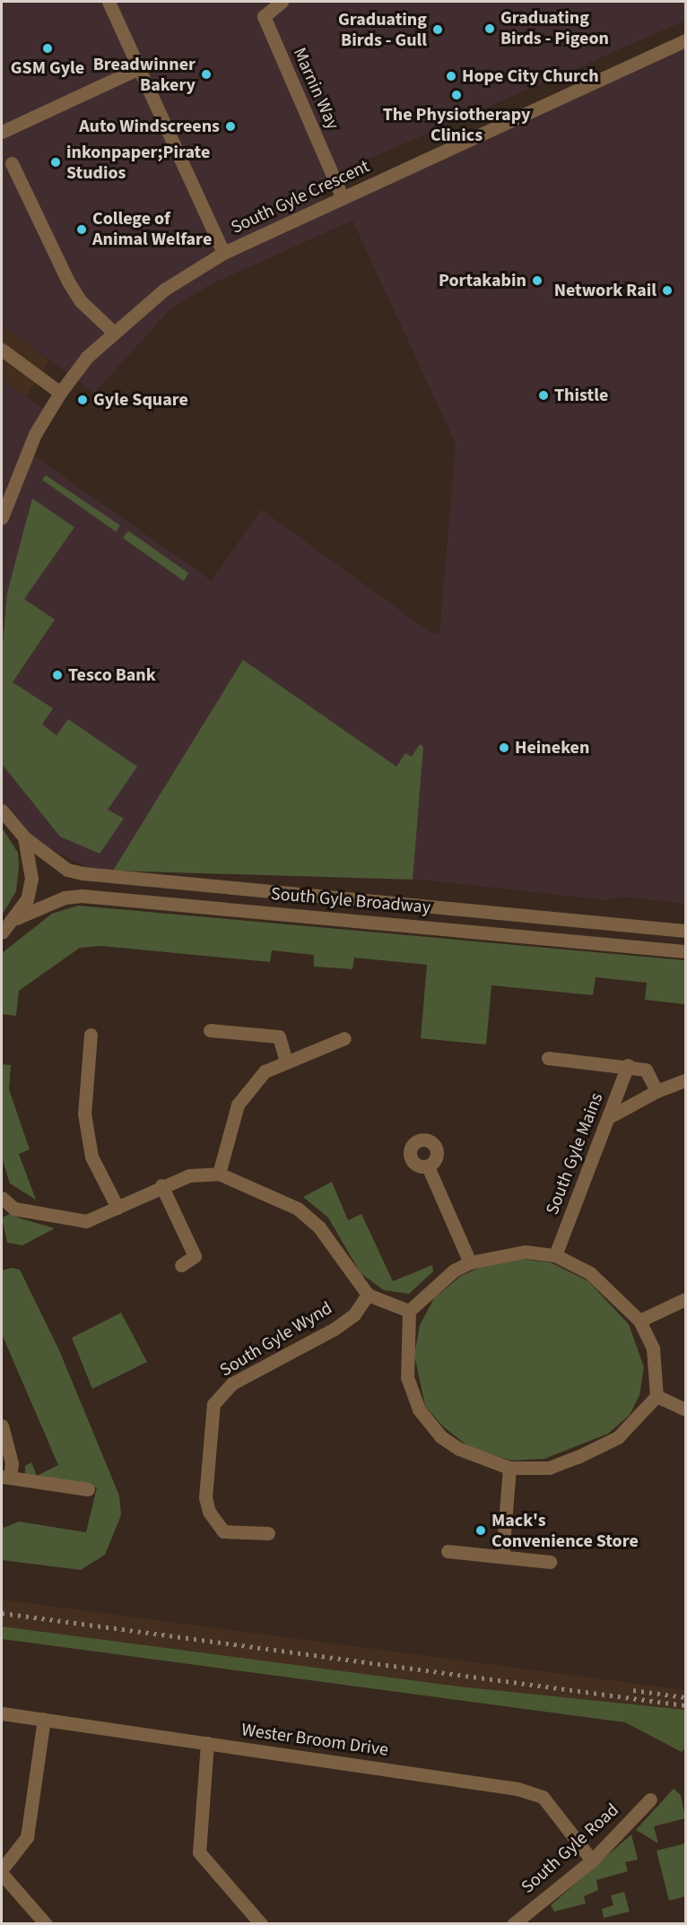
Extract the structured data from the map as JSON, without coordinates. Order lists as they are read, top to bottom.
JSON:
{
  "streets": {
    "street": [
      "Marnin Way",
      "South Gyle Crescent",
      "South Gyle Broadway",
      "South Gyle Mains",
      "South Gyle Wynd",
      "Wester Broom Drive",
      "South Gyle Road"
    ]
  },
  "crossings": [
    ["Marnin Way", "South Gyle Crescent"],
    ["Wester Broom Drive", "South Gyle Road"]
  ],
  "places": [
    "Graduating Birds - Pigeon",
    "Graduating Birds - Gull",
    "GSM Gyle",
    "Breadwinner Bakery",
    "Hope City Church",
    "The Physiotherapy Clinics",
    "Auto Windscreens",
    "inkonpaper;Pirate Studios",
    "College of Animal Welfare",
    "Portakabin",
    "Network Rail",
    "Thistle",
    "Gyle Square",
    "Tesco Bank",
    "Heineken",
    "Mack's Convenience Store"
  ]
}
